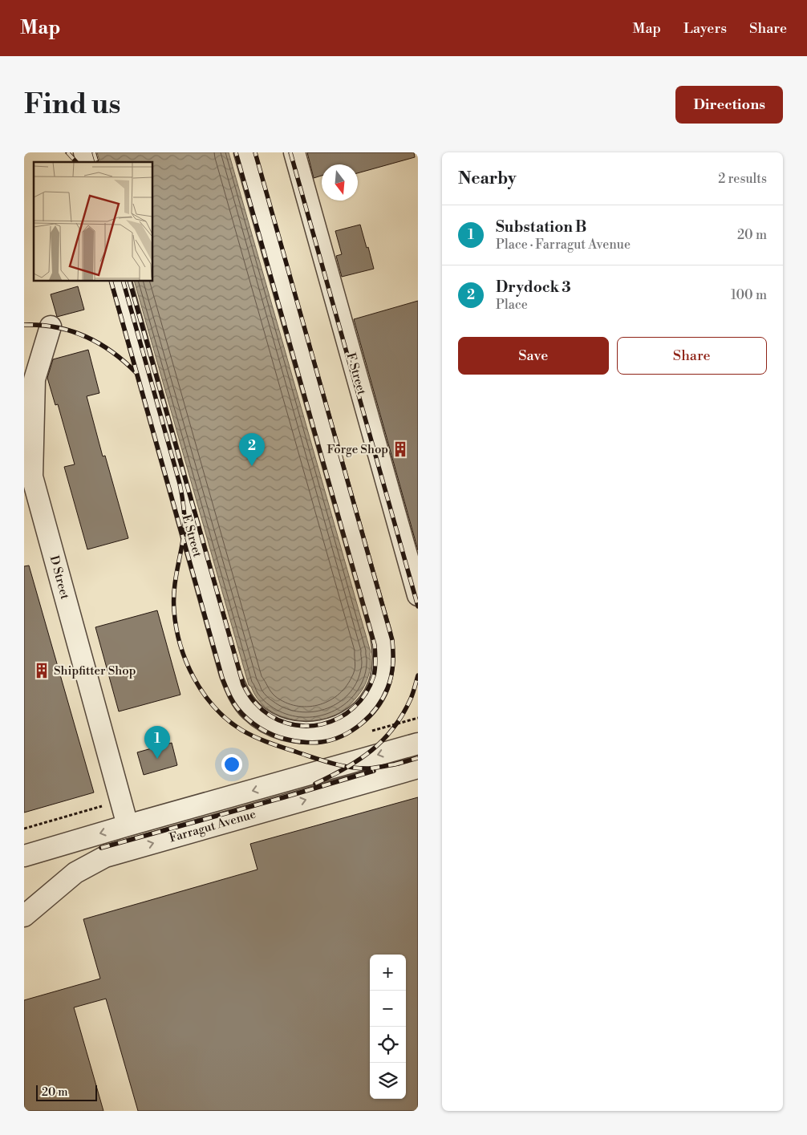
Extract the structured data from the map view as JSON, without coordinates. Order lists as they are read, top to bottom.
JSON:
{
  "streets": {
    "street": [
      "F Street",
      "E Street",
      "D Street",
      "Farragut Avenue"
    ]
  },
  "crossings": [
    ["D Street", "Farragut Avenue"]
  ],
  "places": {
    "building": ["Forge Shop", "Shipfitter Shop"]
  },
  "scale_bar": "20 m",
  "north": "bottom",
  "page": {
    "header": "Map",
    "nav": ["Map", "Layers", "Share"],
    "buttons": [
      "Directions",
      ["Save", "Share"]
    ],
    "title": "Find us",
    "heading": ["Nearby", "2 results"],
    "list": [
      {
        "mark": "1",
        "name": "Substation B",
        "note": "Place · Farragut Avenue",
        "value": "20 m"
      },
      {
        "mark": "2",
        "name": "Drydock 3",
        "note": "Place",
        "value": "100 m"
      }
    ],
    "pins": ["2", "1"],
    "map_buttons": ["+", "−"],
    "scale": "20 m"
  }
}
